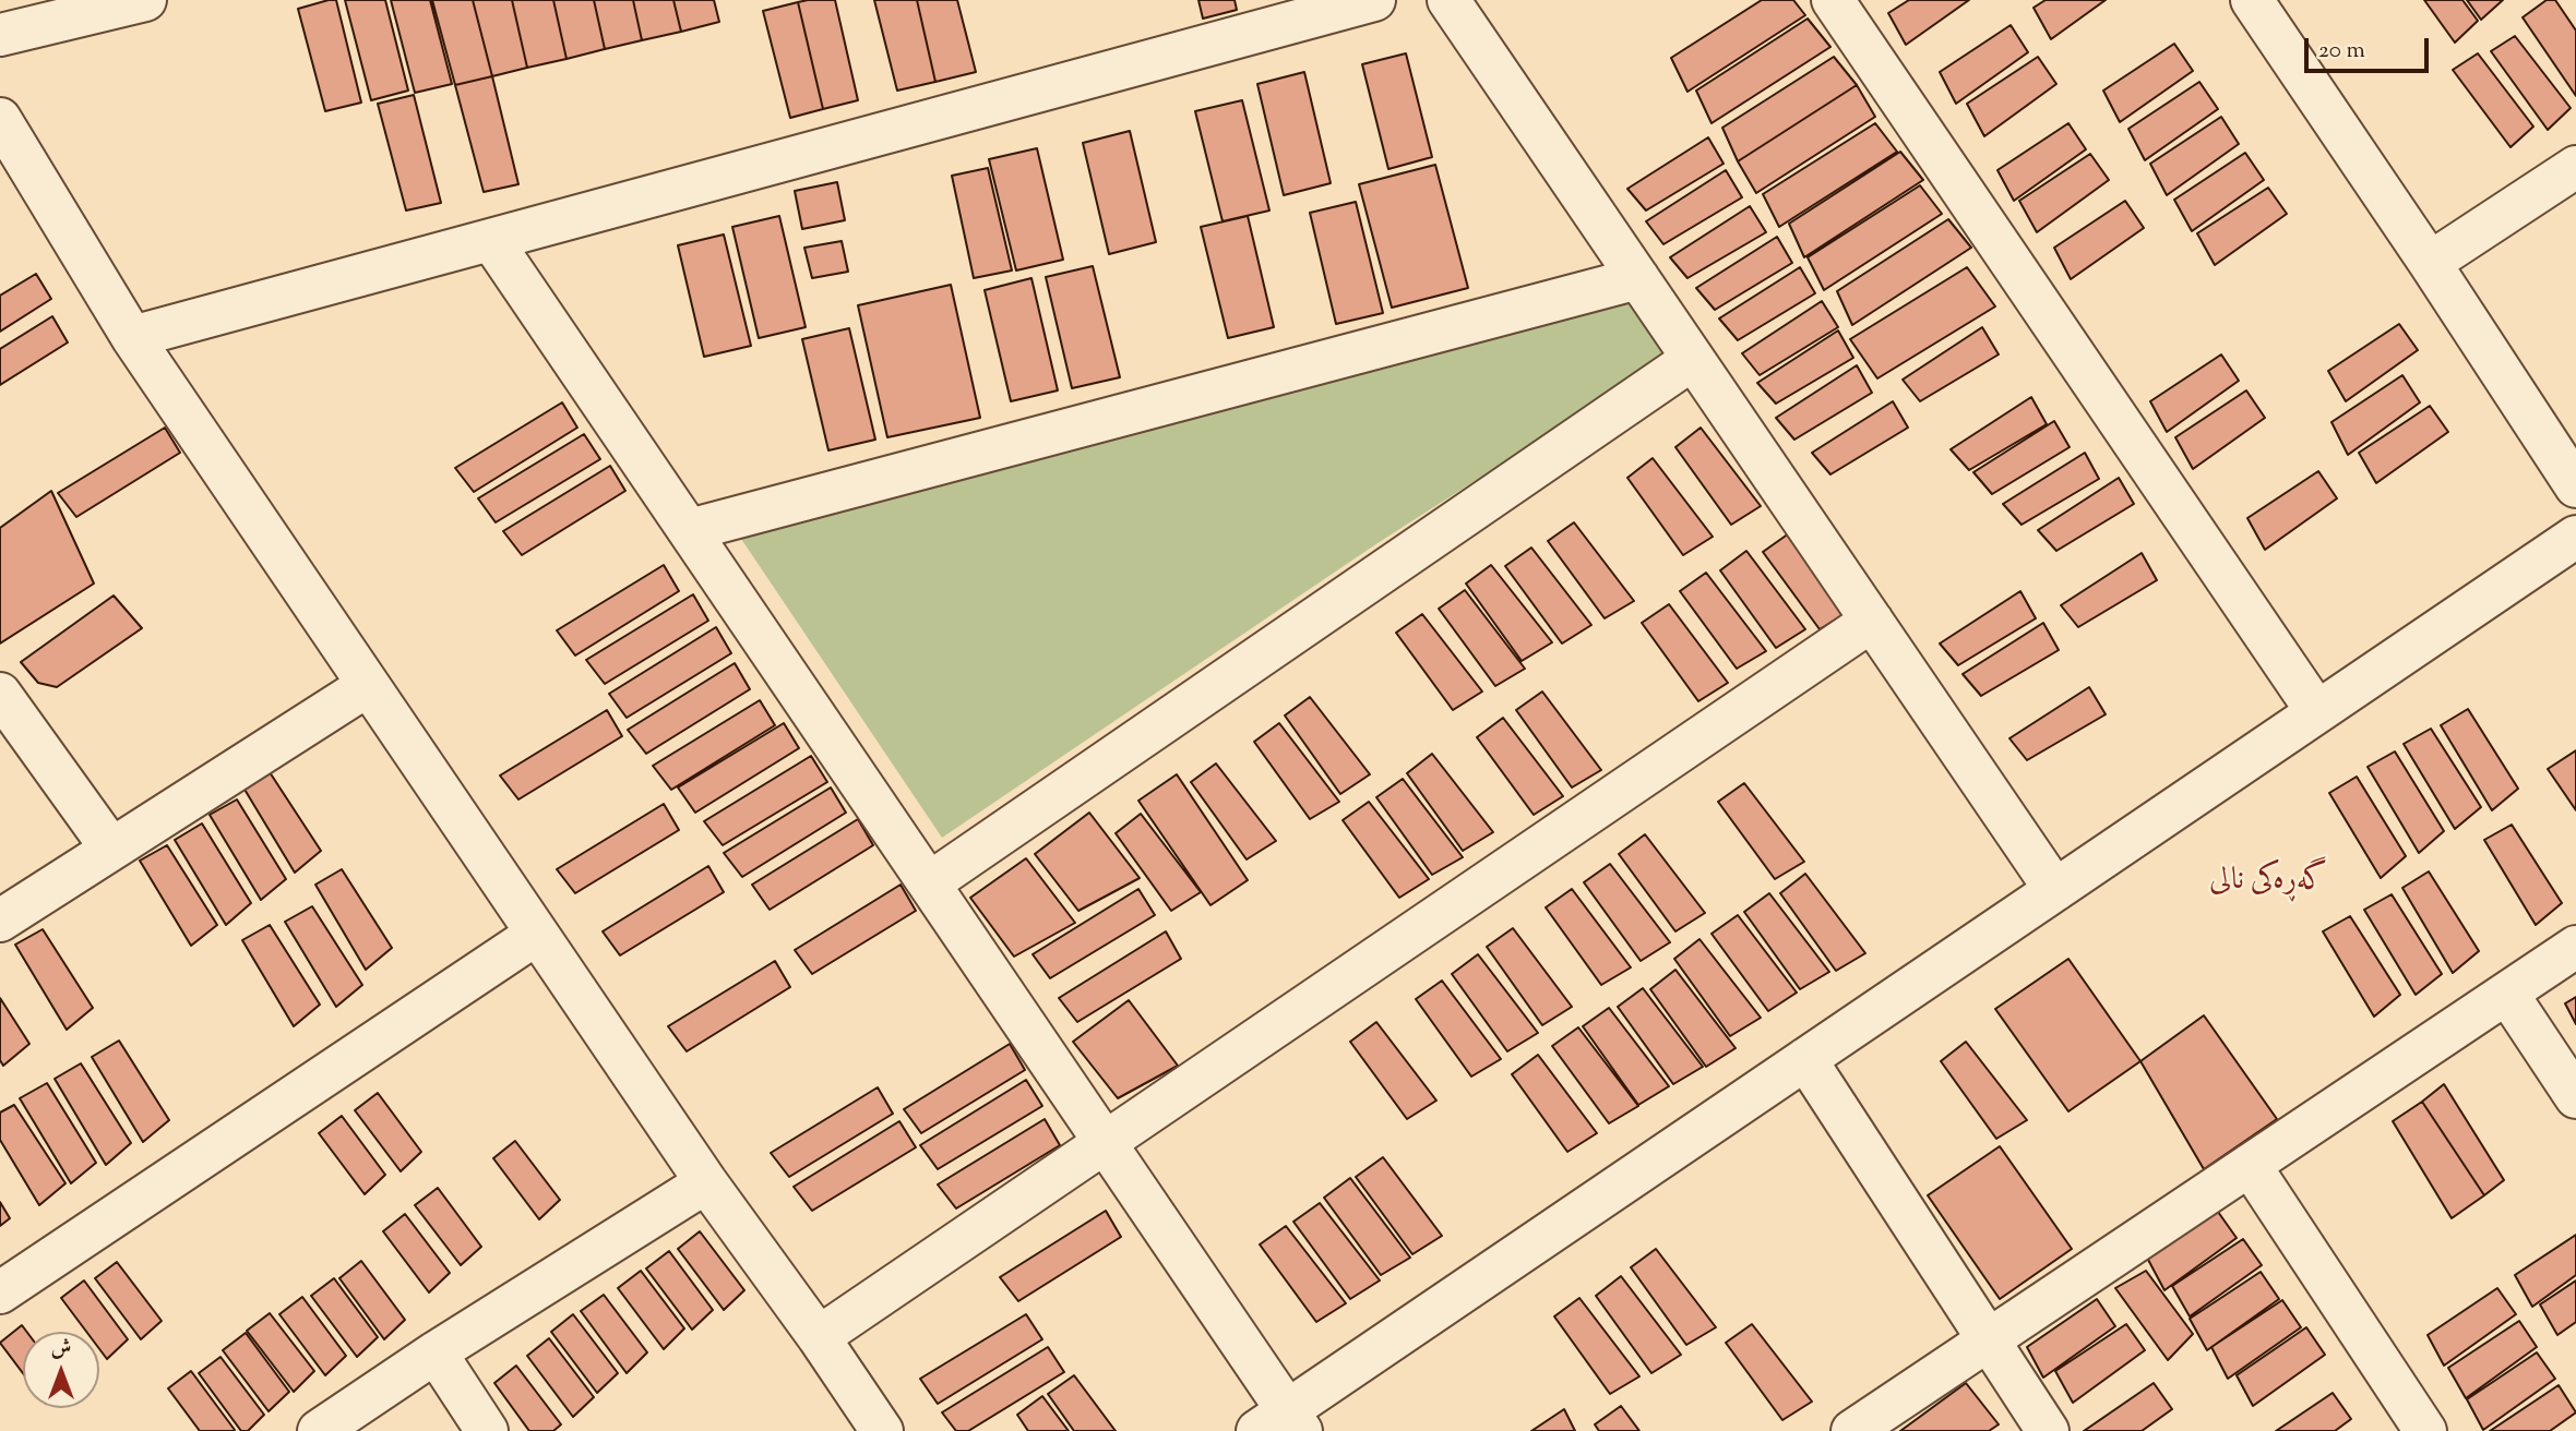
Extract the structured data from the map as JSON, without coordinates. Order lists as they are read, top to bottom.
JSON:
{
  "districts": ["گەڕەکی نالی"],
  "scale_bar": "20 m",
  "north": "top"
}
